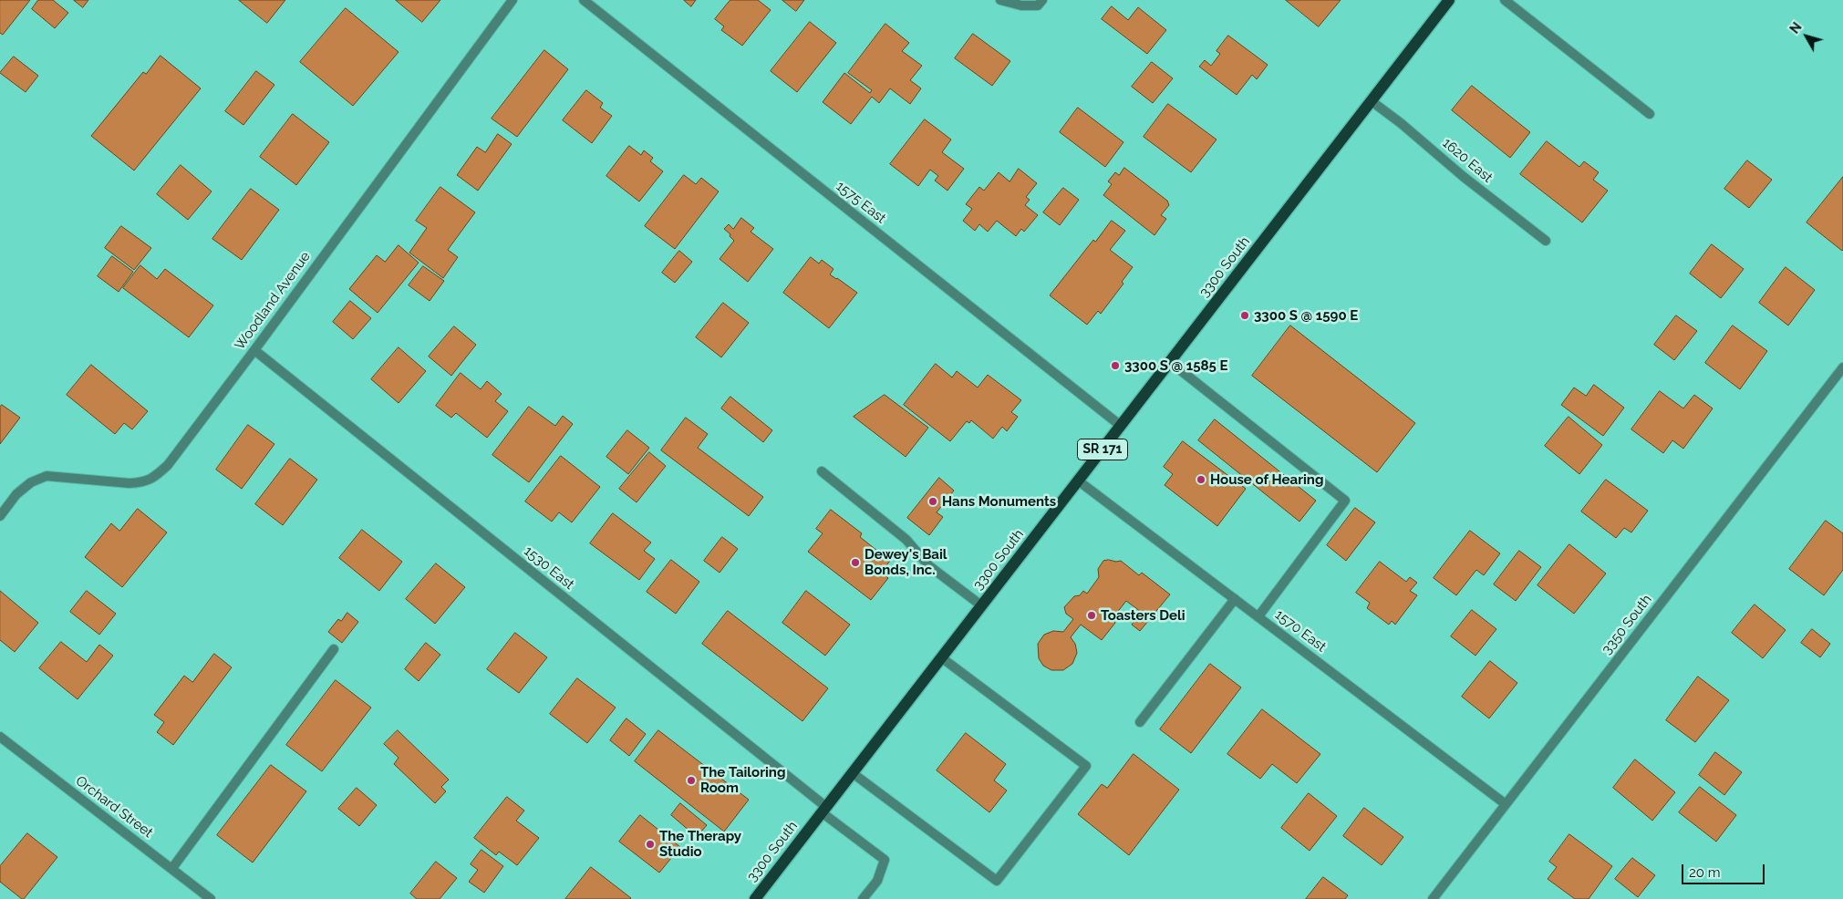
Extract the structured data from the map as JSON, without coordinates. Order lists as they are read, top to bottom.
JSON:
{
  "streets": {
    "main road": ["3300 South", "SR 171"],
    "street": [
      "1620 East",
      "1575 East",
      "Woodland Avenue",
      "1530 East",
      "3350 South",
      "1570 East",
      "Orchard Street"
    ]
  },
  "crossings": [
    ["1620 East", "3300 South"],
    ["1575 East", "3300 South"],
    ["3300 South", "1530 East"],
    ["3300 South", "1570 East"],
    ["Woodland Avenue", "1530 East"],
    ["3350 South", "1570 East"]
  ],
  "places": [
    "3300 S @ 1590 E",
    "3300 S @ 1585 E",
    "House of Hearing",
    "Hans Monuments",
    "Dewey's Bail Bonds, Inc.",
    "Toasters Deli",
    "The Tailoring Room",
    "The Therapy Studio"
  ],
  "scale_bar": "20 m",
  "north": "top left"
}
